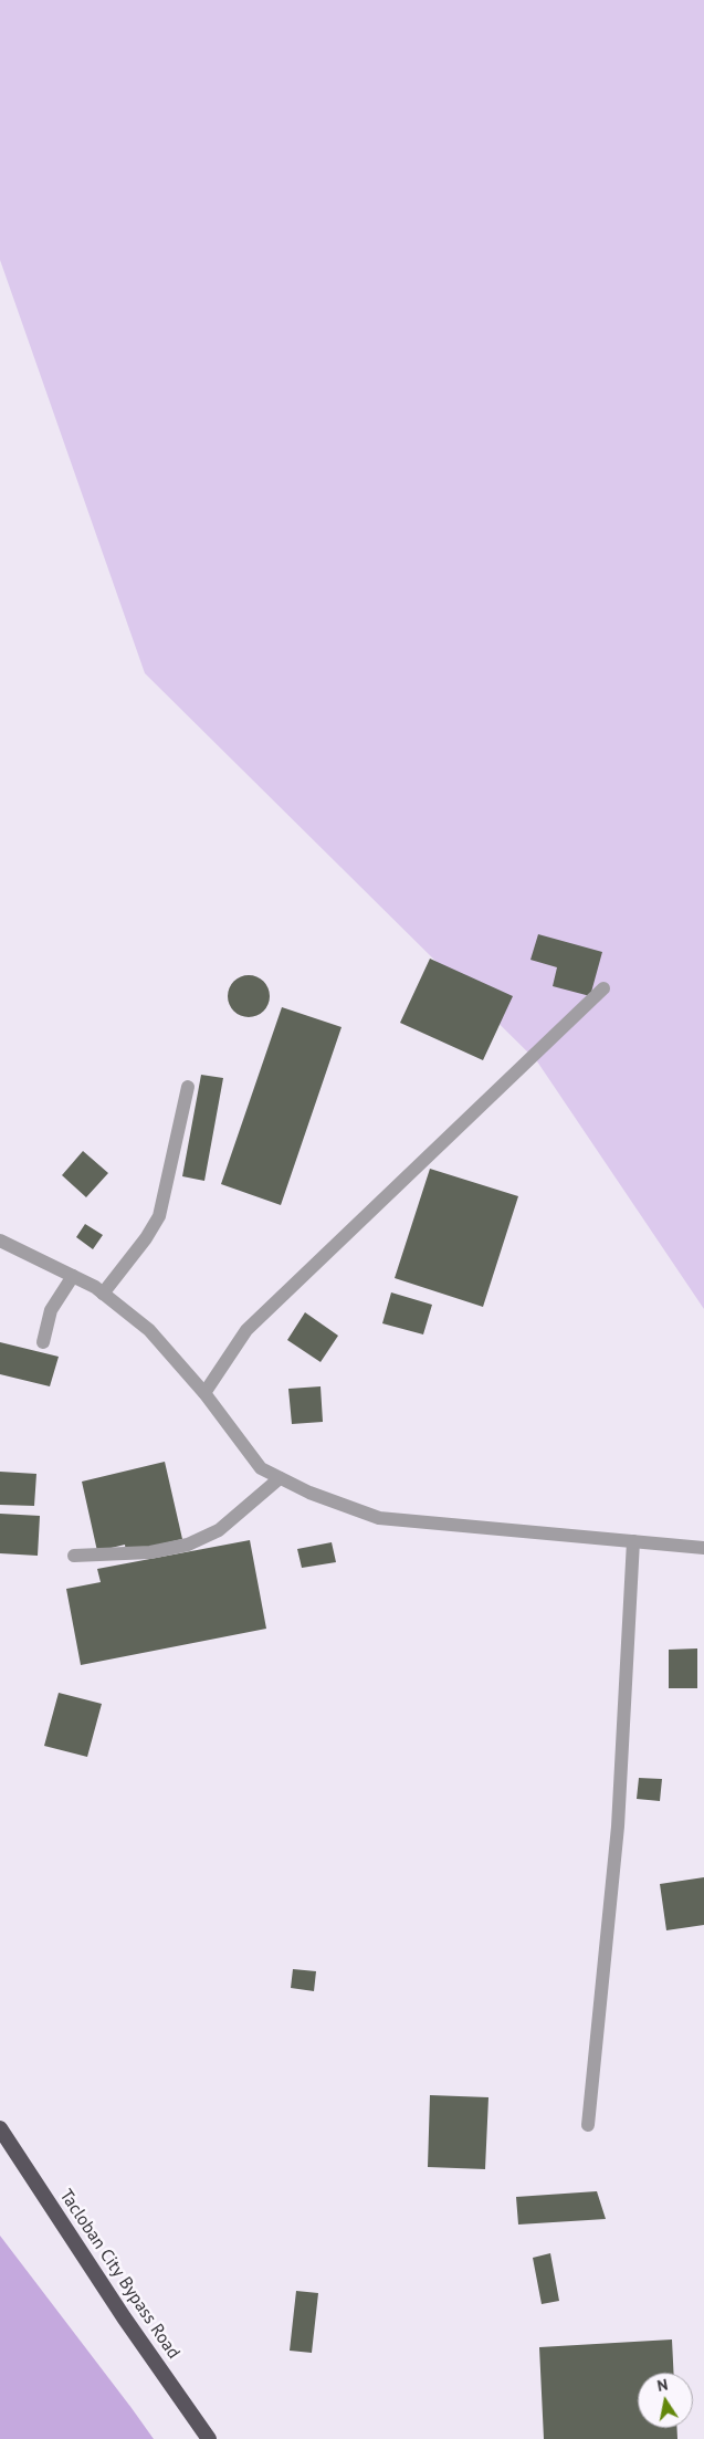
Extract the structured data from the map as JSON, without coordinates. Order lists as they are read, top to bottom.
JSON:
{
  "streets": {
    "highway": ["Tacloban City Bypass Road"]
  },
  "north": "top"
}
